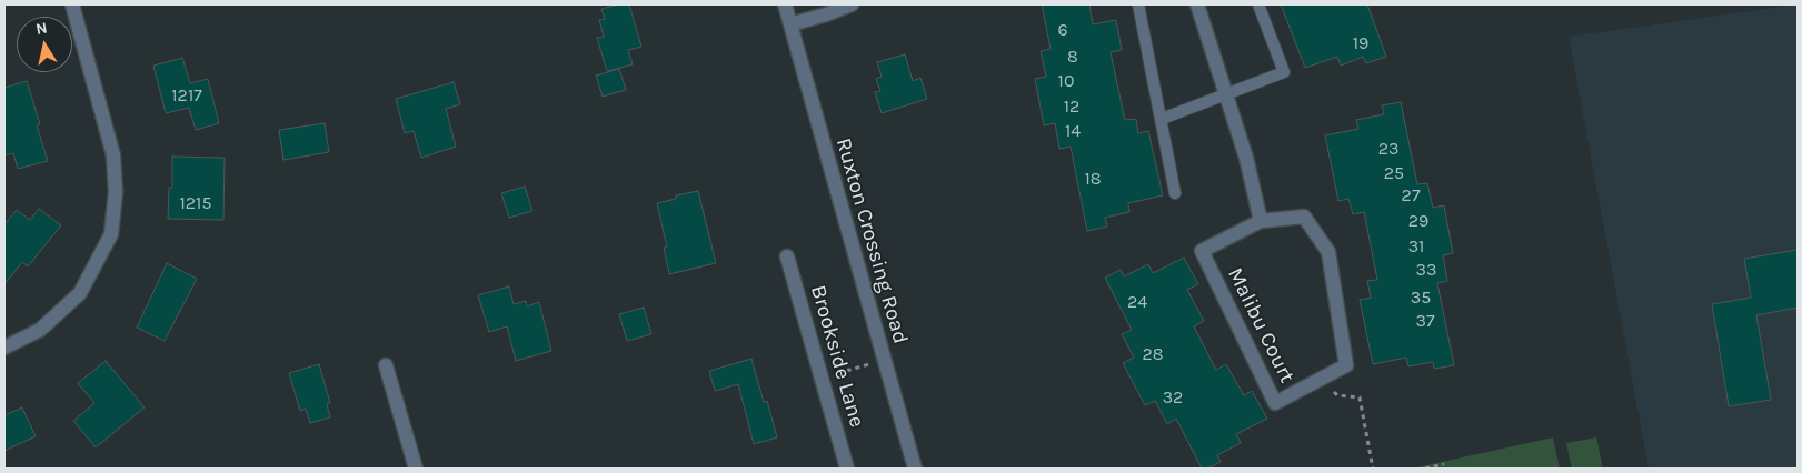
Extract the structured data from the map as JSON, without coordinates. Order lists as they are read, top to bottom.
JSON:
{
  "streets": {
    "street": ["Ruxton Crossing Road", "Malibu Court", "Brookside Lane"]
  },
  "house_numbers": [
    "6",
    "19",
    "8",
    "10",
    "1217",
    "12",
    "14",
    "23",
    "25",
    "18",
    "27",
    "1215",
    "29",
    "31",
    "33",
    "35",
    "24",
    "37",
    "28",
    "32"
  ],
  "north": "top"
}
